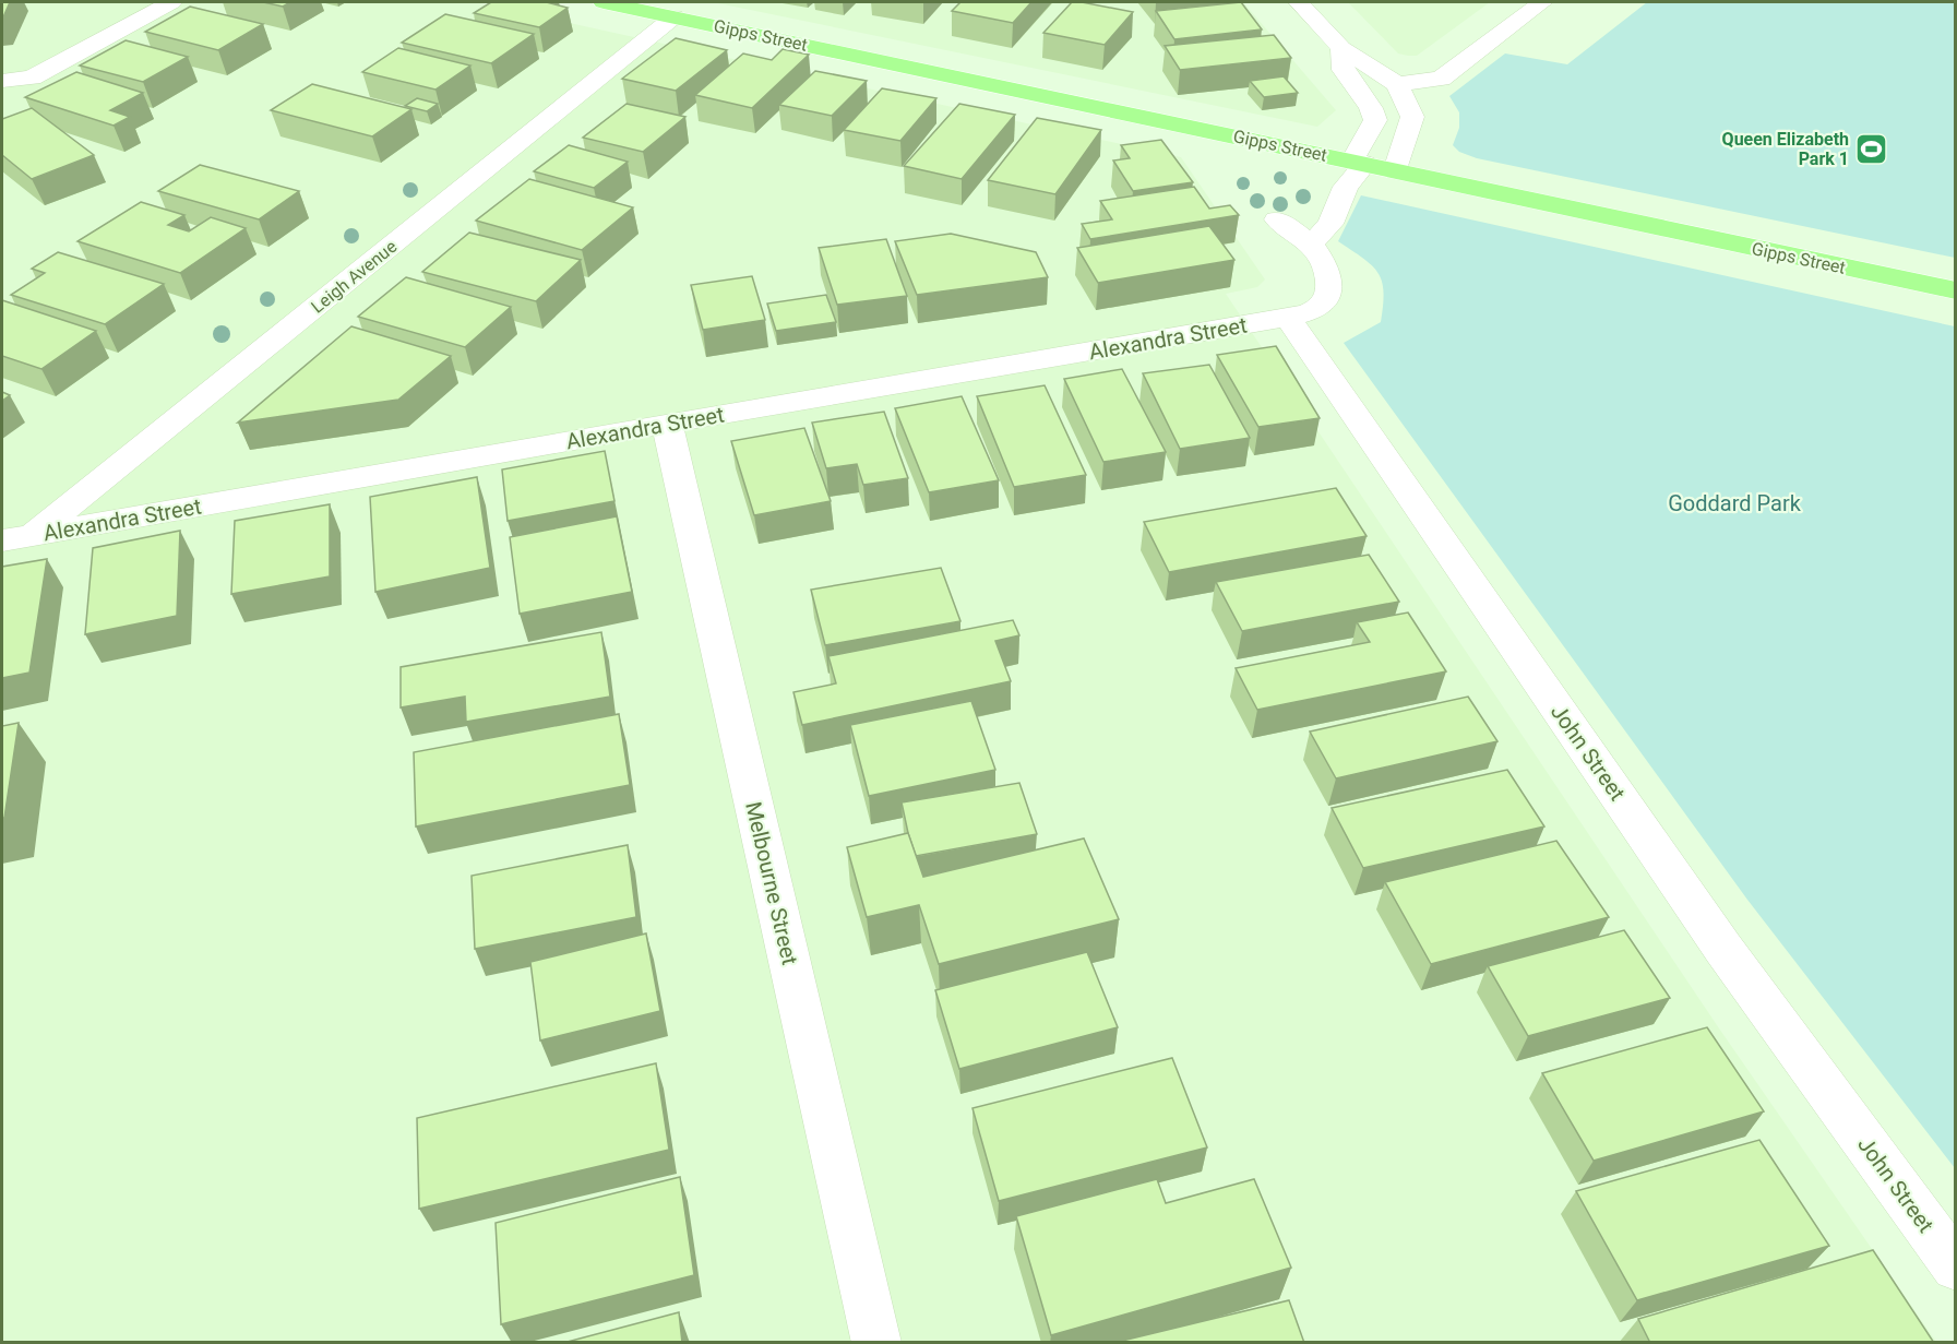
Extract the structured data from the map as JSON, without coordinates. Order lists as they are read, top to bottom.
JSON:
{
  "streets": {
    "main road": ["Gipps Street"],
    "street": [
      "Leigh Avenue",
      "Alexandra Street",
      "John Street",
      "Melbourne Street"
    ]
  },
  "crossings": [
    ["Gipps Street", "Leigh Avenue"],
    ["Leigh Avenue", "Alexandra Street"],
    ["Alexandra Street", "John Street"],
    ["Alexandra Street", "Melbourne Street"]
  ],
  "parks": ["Goddard Park"],
  "places": {
    "sports": ["Queen Elizabeth Park 1"]
  }
}
